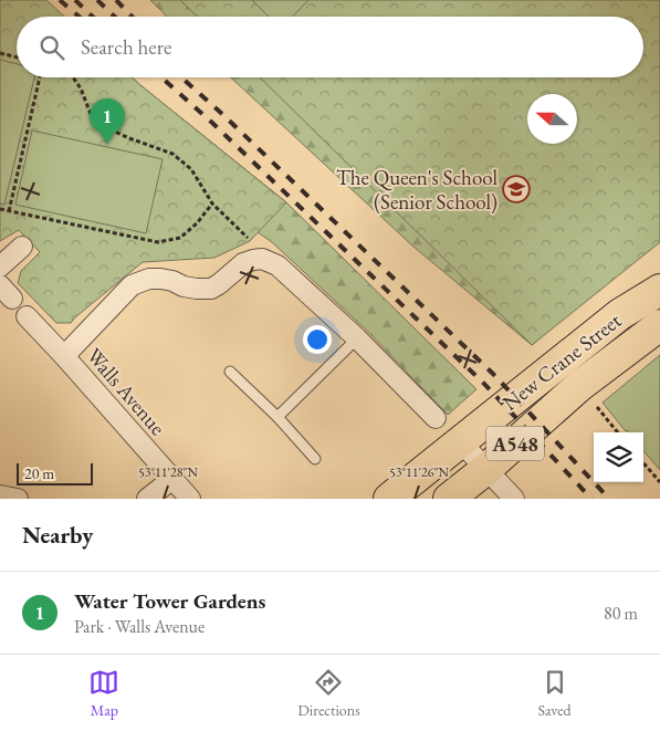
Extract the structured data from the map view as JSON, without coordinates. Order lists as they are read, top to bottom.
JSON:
{
  "streets": {
    "main road": ["New Crane Street", "A548"],
    "street": ["Walls Avenue"]
  },
  "places": {
    "school or university": ["The Queen's School (Senior School)"]
  },
  "scale_bar": "20 m",
  "north": "left",
  "page": {
    "search": "Search here",
    "pins": "1",
    "scale": "20 m",
    "heading": "Nearby",
    "list": [
      {
        "mark": "1",
        "name": "Water Tower Gardens",
        "note": "Park · Walls Avenue",
        "value": "80 m"
      }
    ],
    "nav": ["Map", "Directions", "Saved"]
  },
  "coordinates": ["53°11'28\"N", "53°11'26\"N"]
}
